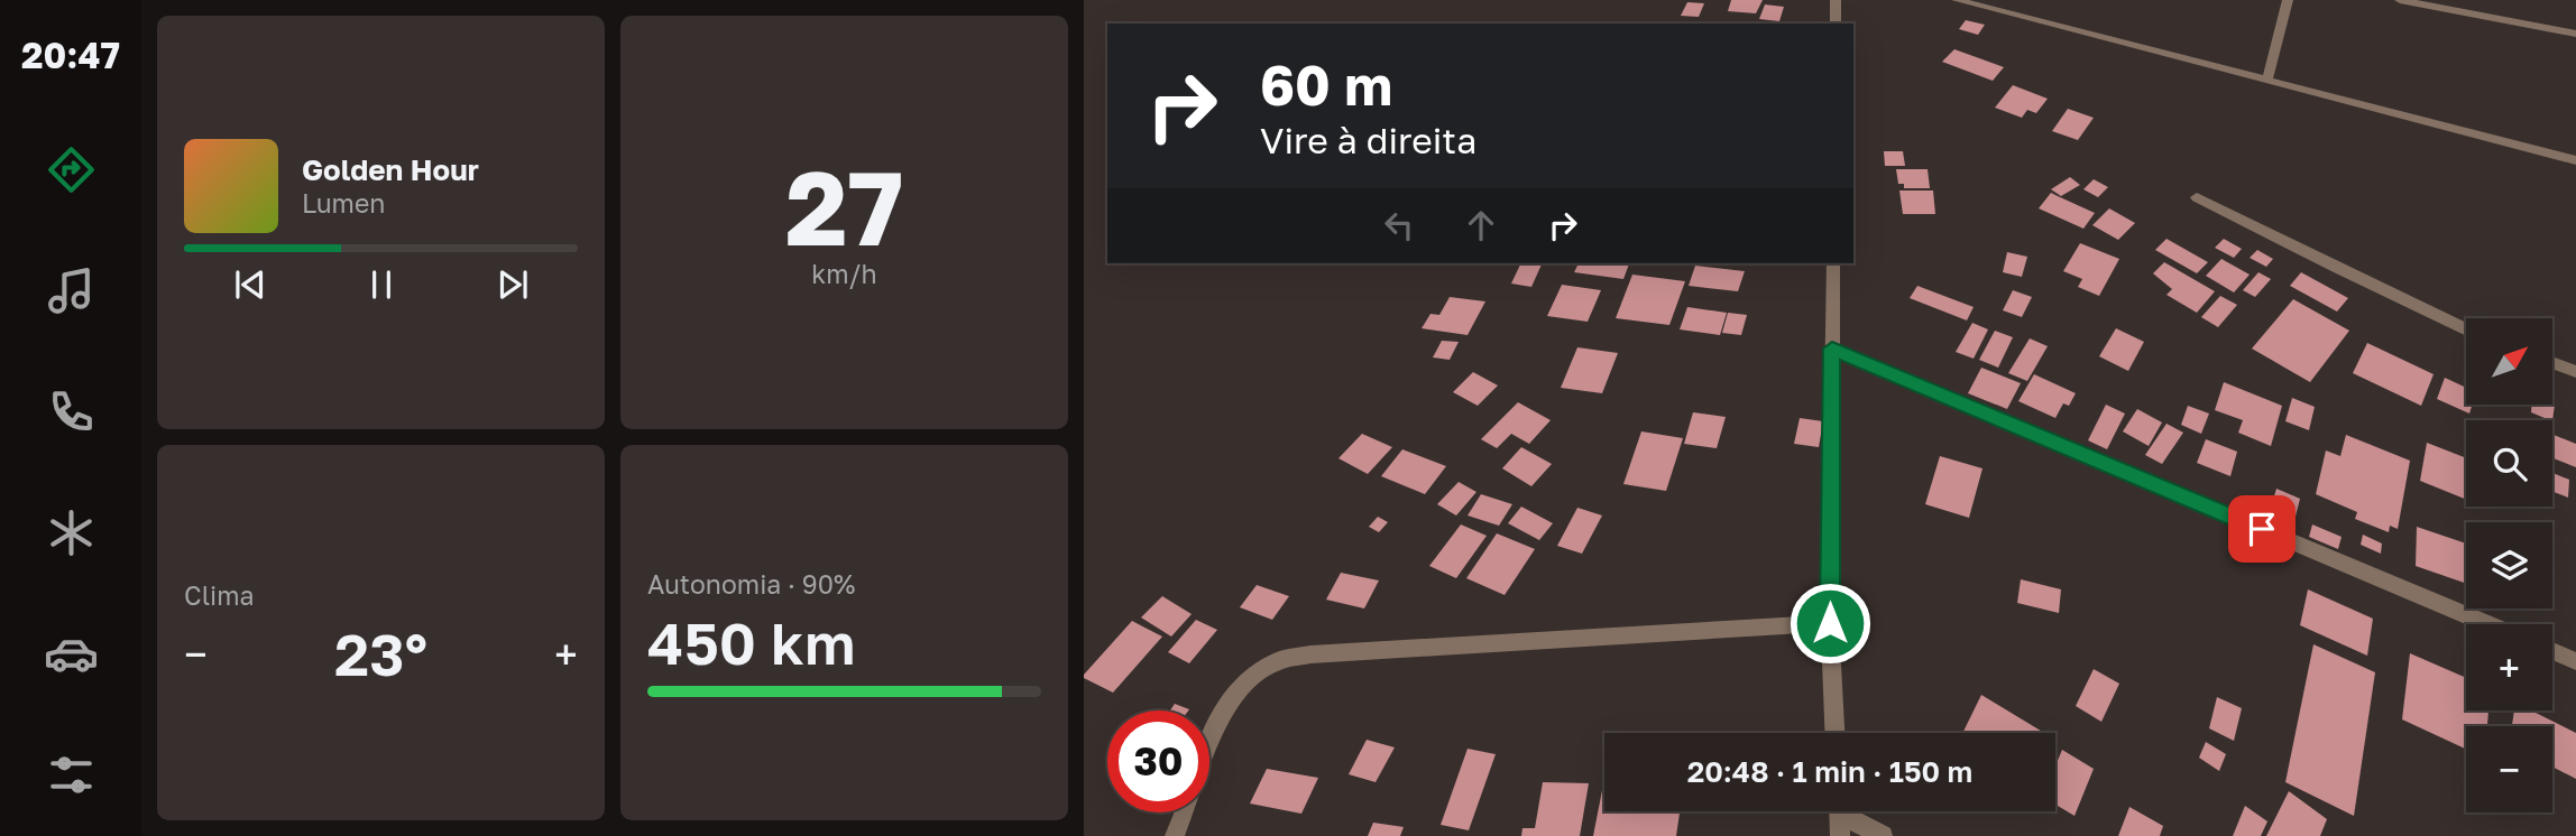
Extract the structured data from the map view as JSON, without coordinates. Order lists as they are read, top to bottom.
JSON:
{
  "north": "top right",
  "page": {
    "tabs": "20:47",
    "tile": [
      ["27", "km/h"],
      "Clima",
      ["Autonomia · 90%", "450 km"]
    ],
    "turn": ["60 m", "Vire à direita"],
    "song": ["Golden Hour", "Lumen"],
    "map_buttons": ["+", "−"],
    "heat": ["−", "23°", "+"],
    "limit": "30",
    "trip": "20:48 · 1 min · 150 m"
  }
}
